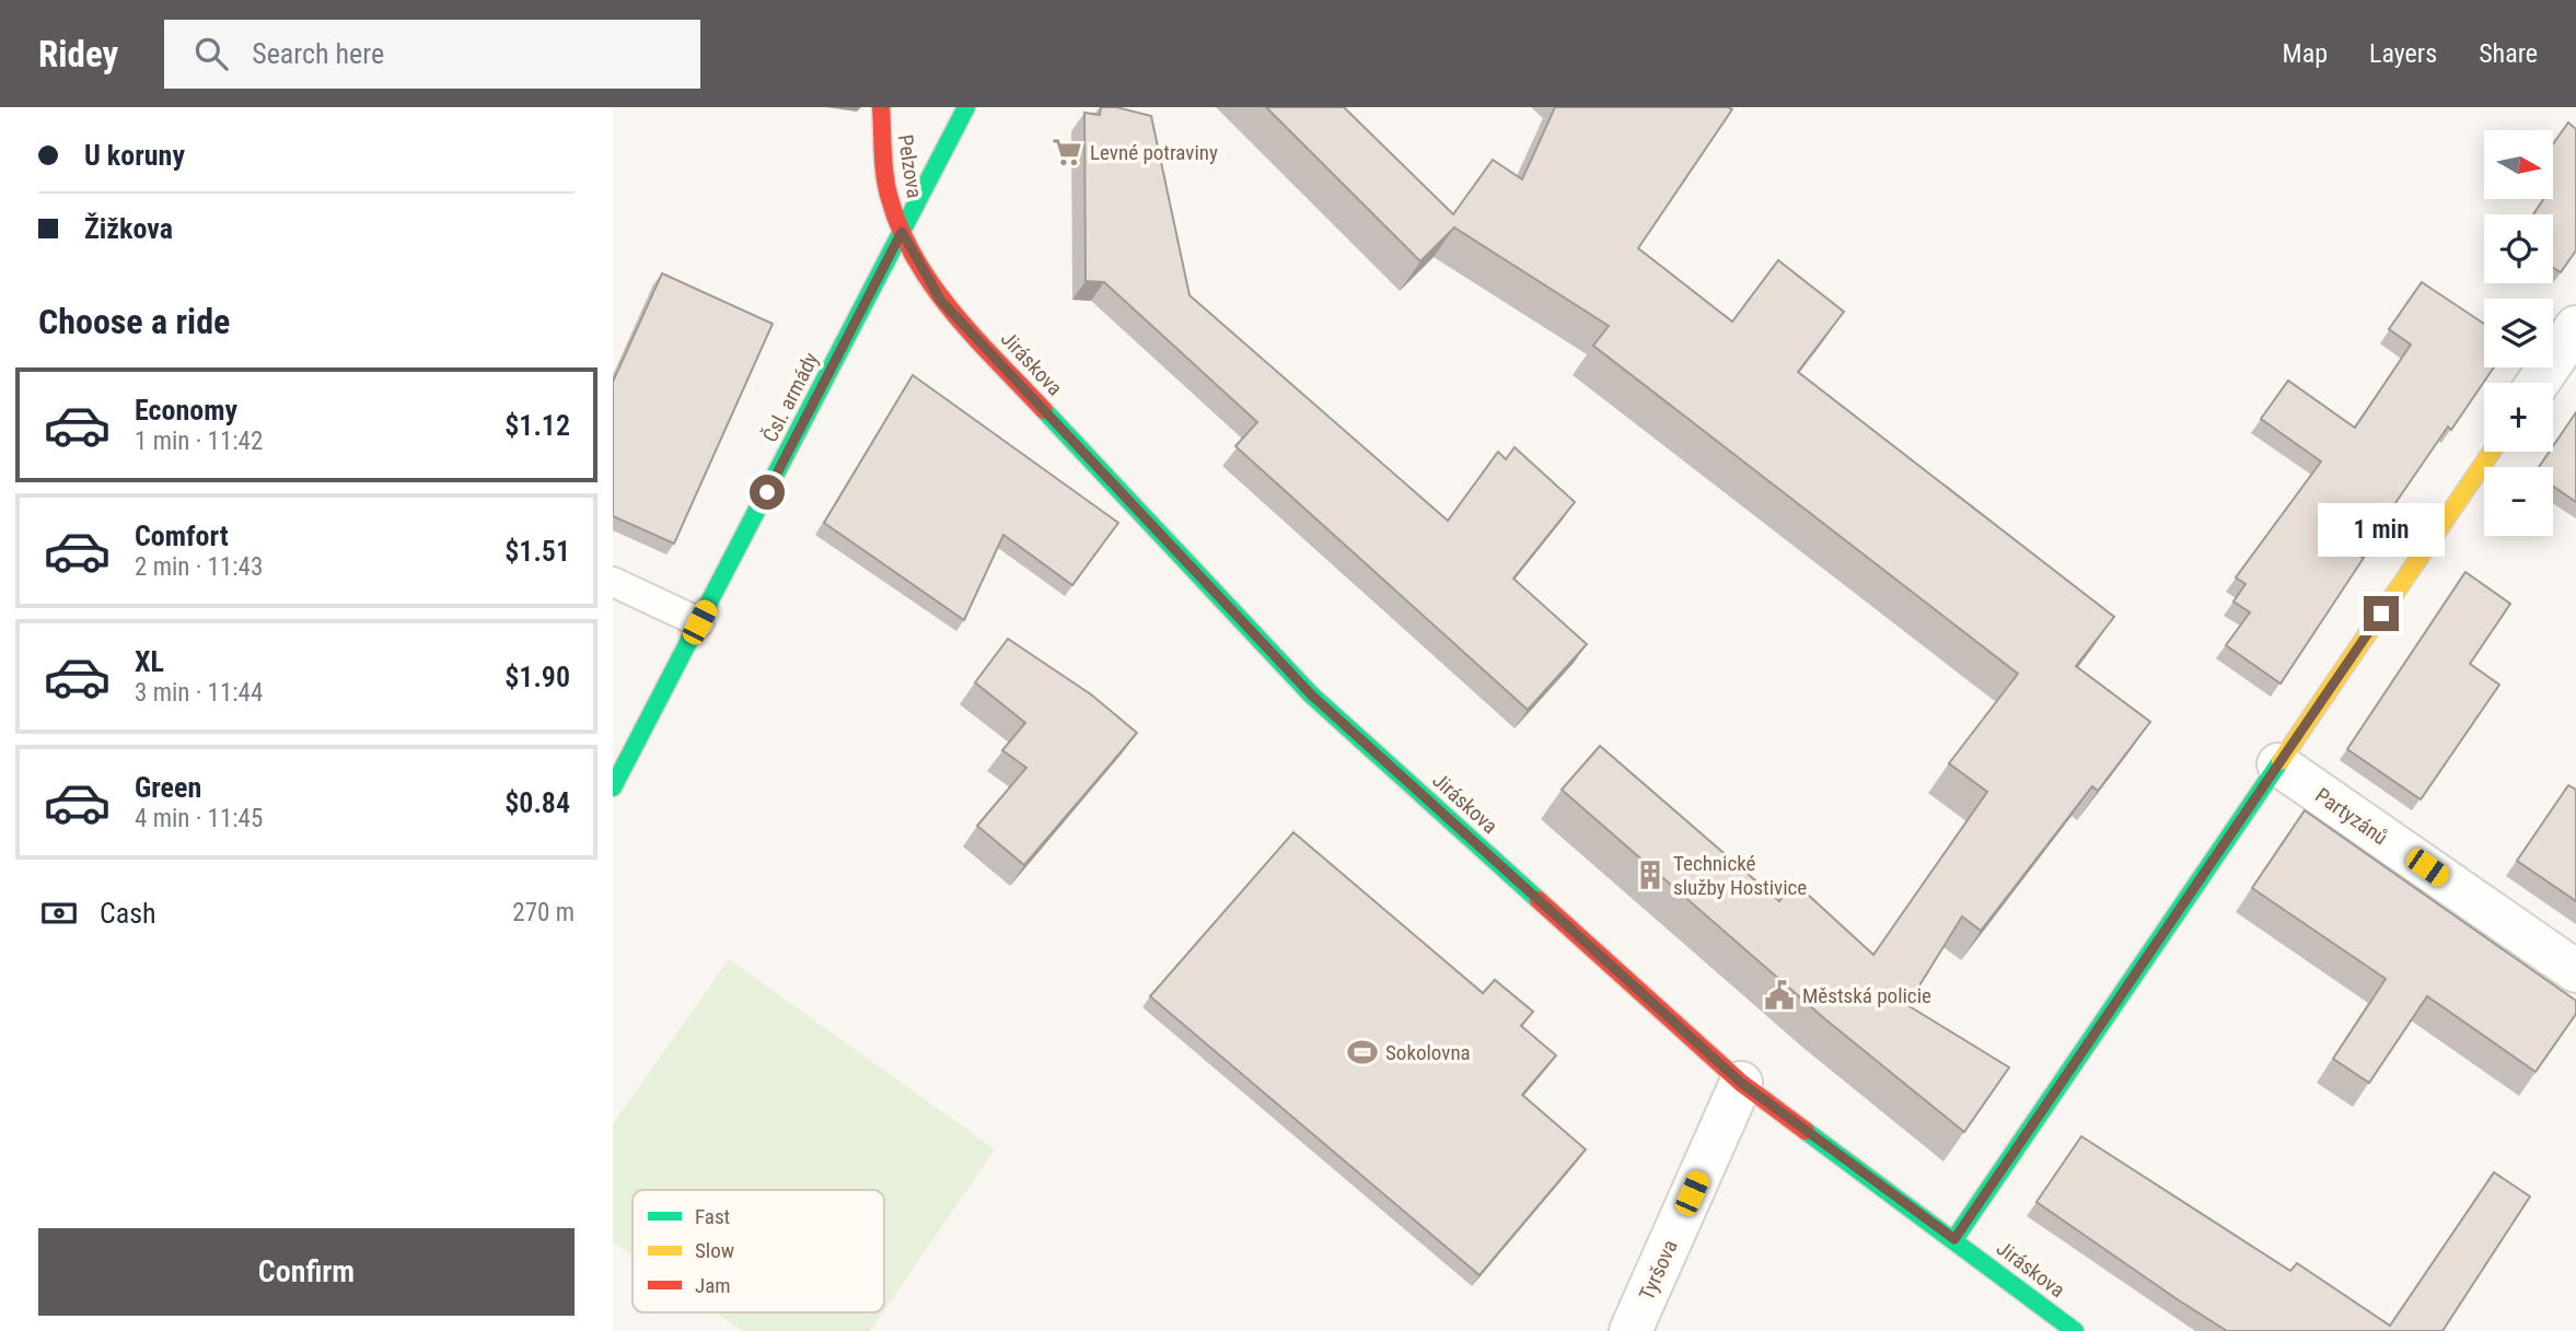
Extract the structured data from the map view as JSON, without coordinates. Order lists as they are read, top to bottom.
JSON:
{
  "streets": {
    "street": [
      "Pelzova",
      "Jiráskova",
      "Čsl. armády",
      "Partyzánů",
      "Tyršova"
    ]
  },
  "crossings": [
    ["Pelzova", "Jiráskova"],
    ["Pelzova", "Čsl. armády"],
    ["Jiráskova", "Čsl. armády"],
    ["Jiráskova", "Tyršova"]
  ],
  "places": {
    "supermarket": ["Levné potraviny"],
    "building": ["Technické služby Hostivice"],
    "public building": ["Městská policie"],
    "sports": ["Sokolovna"]
  },
  "legend": ["Fast", "Slow", "Jam"],
  "north": "right",
  "page": {
    "header": "Ridey",
    "search": "Search here",
    "nav": ["Map", "Layers", "Share"],
    "banner": ["U koruny", "Žižkova"],
    "map_buttons": ["+", "−"],
    "heading": "Choose a ride",
    "list": [
      {
        "name": "Economy",
        "note": "1 min · 11:42",
        "value": "$1.12"
      },
      {
        "name": "Comfort",
        "note": "2 min · 11:43",
        "value": "$1.51"
      },
      {
        "name": "XL",
        "note": "3 min · 11:44",
        "value": "$1.90"
      },
      {
        "name": "Green",
        "note": "4 min · 11:45",
        "value": "$0.84"
      }
    ],
    "bubble": "1 min",
    "pay": ["Cash", "270 m"],
    "buttons": "Confirm"
  }
}
